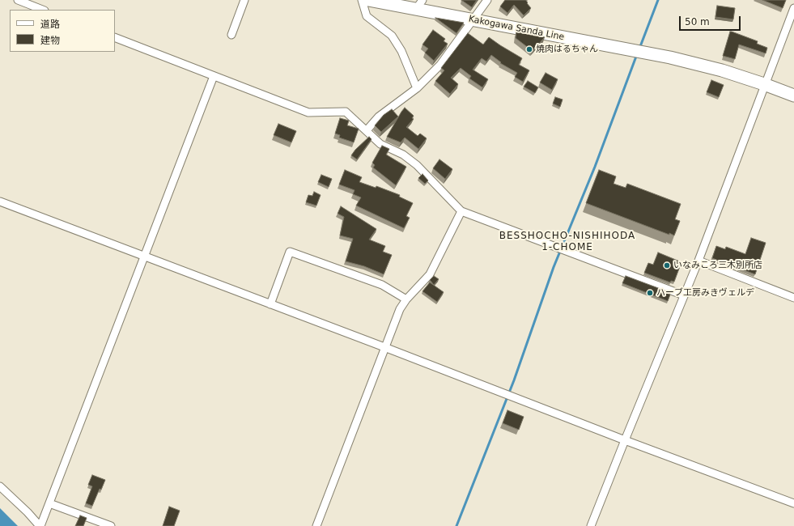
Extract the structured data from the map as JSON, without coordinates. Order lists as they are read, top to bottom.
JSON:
{
  "streets": {
    "main road": ["Kakogawa Sanda Line"]
  },
  "districts": ["BESSHOCHO-NISHIHODA 1-CHOME"],
  "places": ["焼肉はるちゃん", "いなみころ三木別所店", "ハーブ工房みきヴェルデ"],
  "legend": ["道路", "建物"],
  "scale_bar": "50 m"
}
